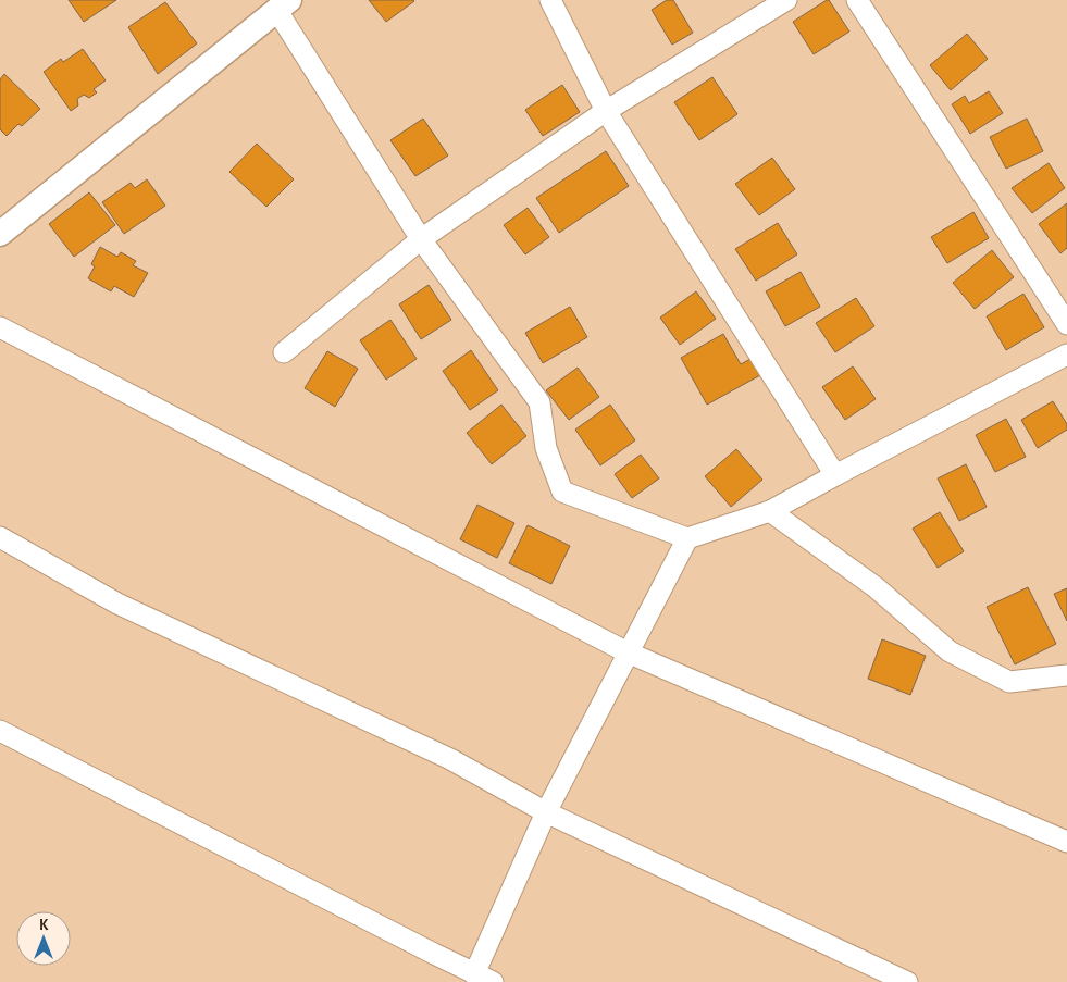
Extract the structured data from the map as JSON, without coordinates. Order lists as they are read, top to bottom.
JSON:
{
  "north": "top"
}
